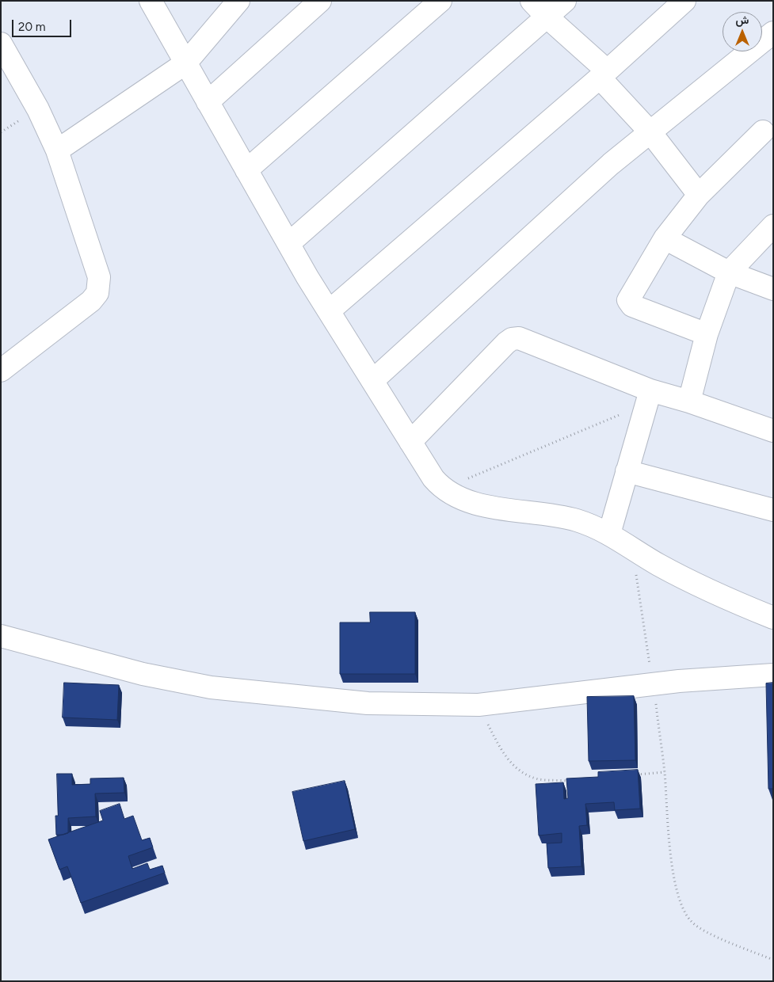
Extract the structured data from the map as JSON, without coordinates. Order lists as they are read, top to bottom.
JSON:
{
  "scale_bar": "20 m",
  "north": "top"
}
